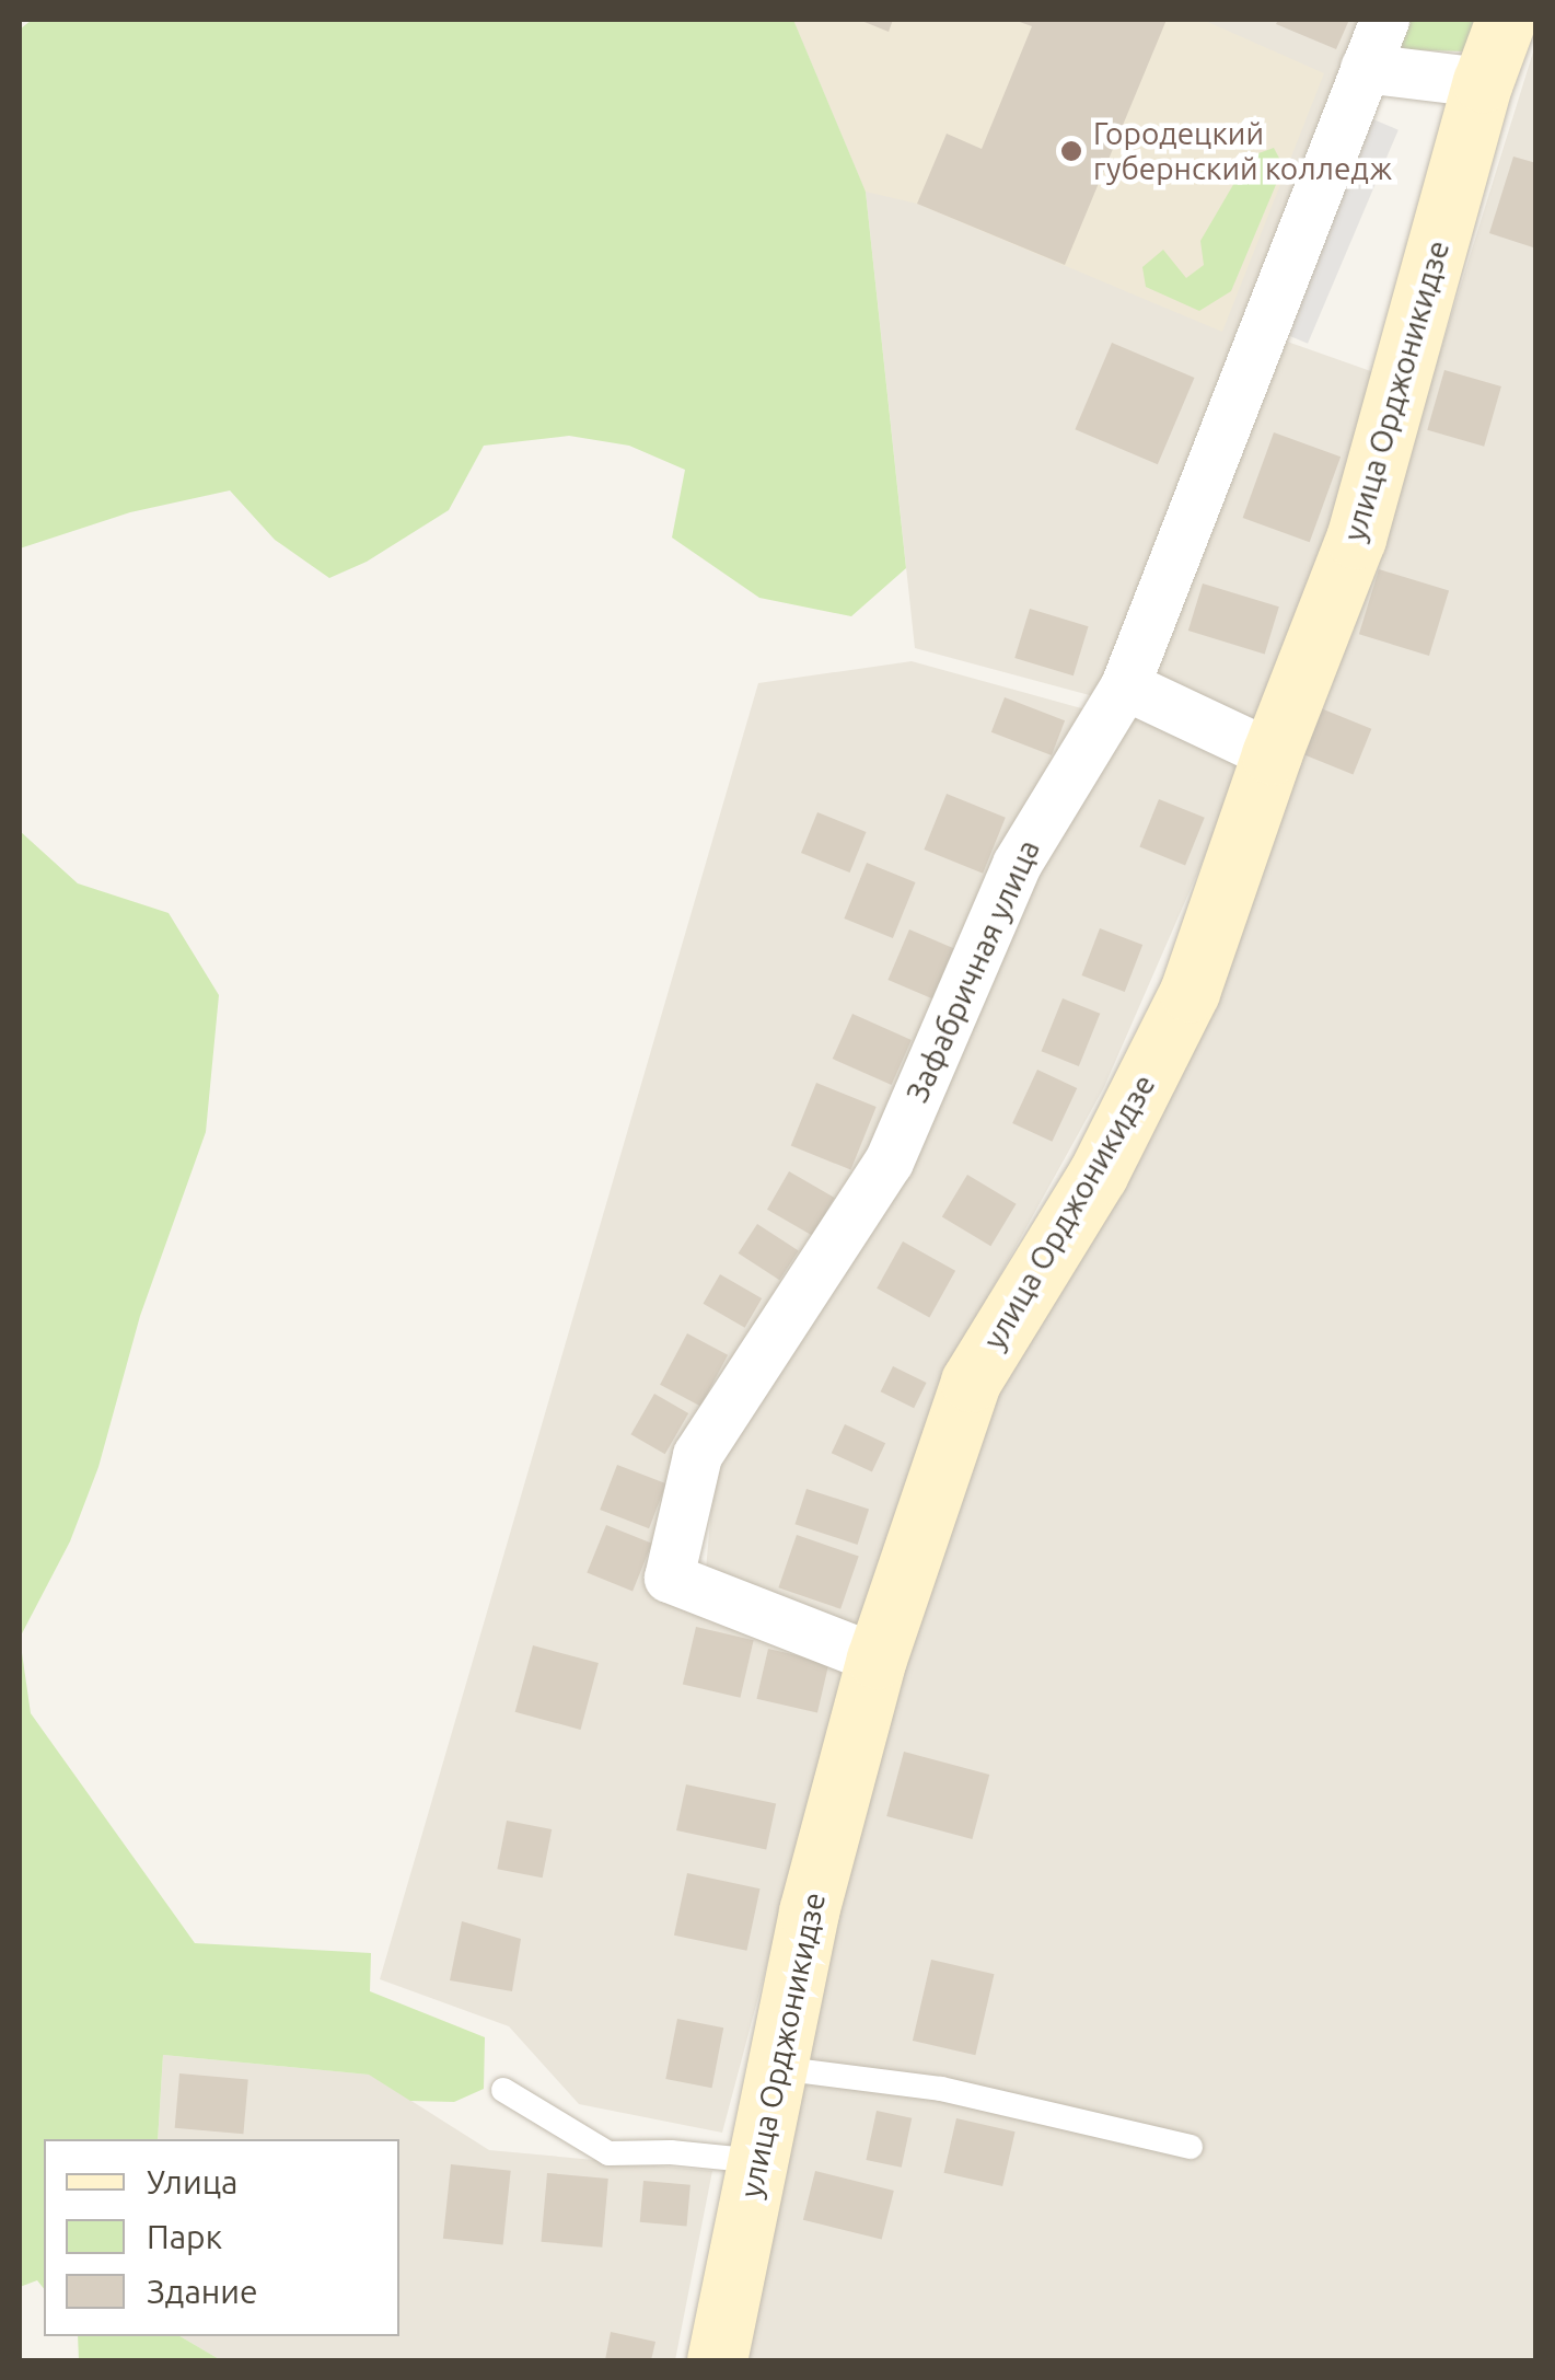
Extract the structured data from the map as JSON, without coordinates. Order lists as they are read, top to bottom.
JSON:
{
  "streets": {
    "street": ["улица Орджоникидзе", "Зафабричная улица"]
  },
  "crossings": [
    ["улица Орджоникидзе", "Зафабричная улица"]
  ],
  "places": ["Городецкий губернский колледж"],
  "legend": ["Улица", "Парк", "Здание"]
}
